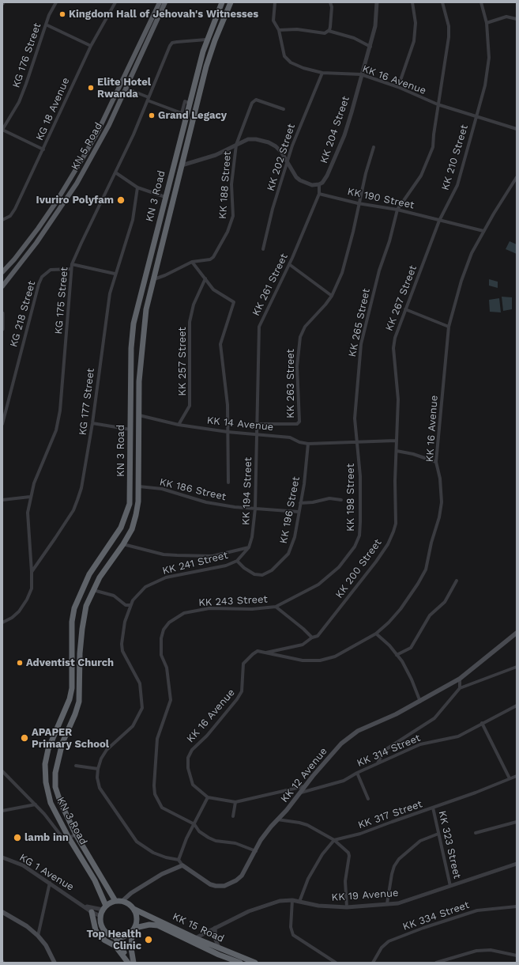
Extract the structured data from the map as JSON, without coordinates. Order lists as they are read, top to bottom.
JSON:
{
  "streets": {
    "highway": ["KN 3 Road", "KK 15 Road"],
    "main road": ["KN 5 Road", "KK 12 Avenue"],
    "street": [
      "KG 176 Street",
      "KK 16 Avenue",
      "KG 18 Avenue",
      "KK 204 Street",
      "KK 202 Street",
      "KK 210 Street",
      "KK 188 Street",
      "KK 190 Street",
      "KK 261 Street",
      "KK 267 Street",
      "KG 175 Street",
      "KG 218 Street",
      "KK 265 Street",
      "KK 257 Street",
      "KK 263 Street",
      "KG 177 Street",
      "KK 14 Avenue",
      "KK 186 Street",
      "KK 194 Street",
      "KK 198 Street",
      "KK 196 Street",
      "KK 241 Street",
      "KK 200 Street",
      "KK 243 Street",
      "KK 314 Street",
      "KK 317 Street",
      "KK 323 Street",
      "KG 1 Avenue",
      "KK 19 Avenue",
      "KK 334 Street"
    ]
  },
  "crossings": [
    ["KK 16 Avenue", "KK 204 Street"],
    ["KK 16 Avenue", "KK 202 Street"],
    ["KK 16 Avenue", "KK 210 Street"],
    ["KK 16 Avenue", "KK 190 Street"],
    ["KK 16 Avenue", "KK 265 Street"],
    ["KK 16 Avenue", "KK 200 Street"],
    ["KK 204 Street", "KK 261 Street"],
    ["KK 210 Street", "KK 190 Street"],
    ["KK 210 Street", "KK 267 Street"],
    ["KK 188 Street", "KN 3 Road"],
    ["KN 3 Road", "KG 175 Street"],
    ["KN 3 Road", "KK 14 Avenue"],
    ["KN 3 Road", "KK 186 Street"],
    ["KN 3 Road", "KG 1 Avenue"],
    ["KN 3 Road", "KK 15 Road"],
    ["KK 190 Street", "KK 261 Street"],
    ["KK 190 Street", "KK 267 Street"],
    ["KK 190 Street", "KK 265 Street"],
    ["KK 190 Street", "KK 263 Street"],
    ["KK 261 Street", "KK 263 Street"],
    ["KK 261 Street", "KK 14 Avenue"],
    ["KK 261 Street", "KK 194 Street"],
    ["KK 267 Street", "KK 14 Avenue"],
    ["KK 267 Street", "KK 200 Street"],
    ["KG 175 Street", "KG 218 Street"],
    ["KG 175 Street", "KG 177 Street"],
    ["KK 265 Street", "KK 14 Avenue"],
    ["KK 265 Street", "KK 198 Street"],
    ["KK 257 Street", "KK 14 Avenue"],
    ["KK 14 Avenue", "KK 194 Street"],
    ["KK 14 Avenue", "KK 198 Street"],
    ["KK 14 Avenue", "KK 196 Street"],
    ["KK 14 Avenue", "KK 200 Street"],
    ["KK 186 Street", "KK 194 Street"],
    ["KK 186 Street", "KK 196 Street"],
    ["KK 198 Street", "KK 243 Street"],
    ["KK 196 Street", "KK 241 Street"],
    ["KK 243 Street", "KK 12 Avenue"],
    ["KK 314 Street", "KK 12 Avenue"],
    ["KK 317 Street", "KK 323 Street"],
    ["KK 323 Street", "KK 19 Avenue"],
    ["KG 1 Avenue", "KK 15 Road"],
    ["KK 19 Avenue", "KK 15 Road"]
  ],
  "places": [
    "Kingdom Hall of Jehovah's Witnesses",
    "Elite Hotel Rwanda",
    "Grand Legacy",
    "Ivuriro Polyfam",
    "Adventist Church",
    "APAPER Primary School",
    "lamb inn",
    "Top Health Clinic"
  ]
}
